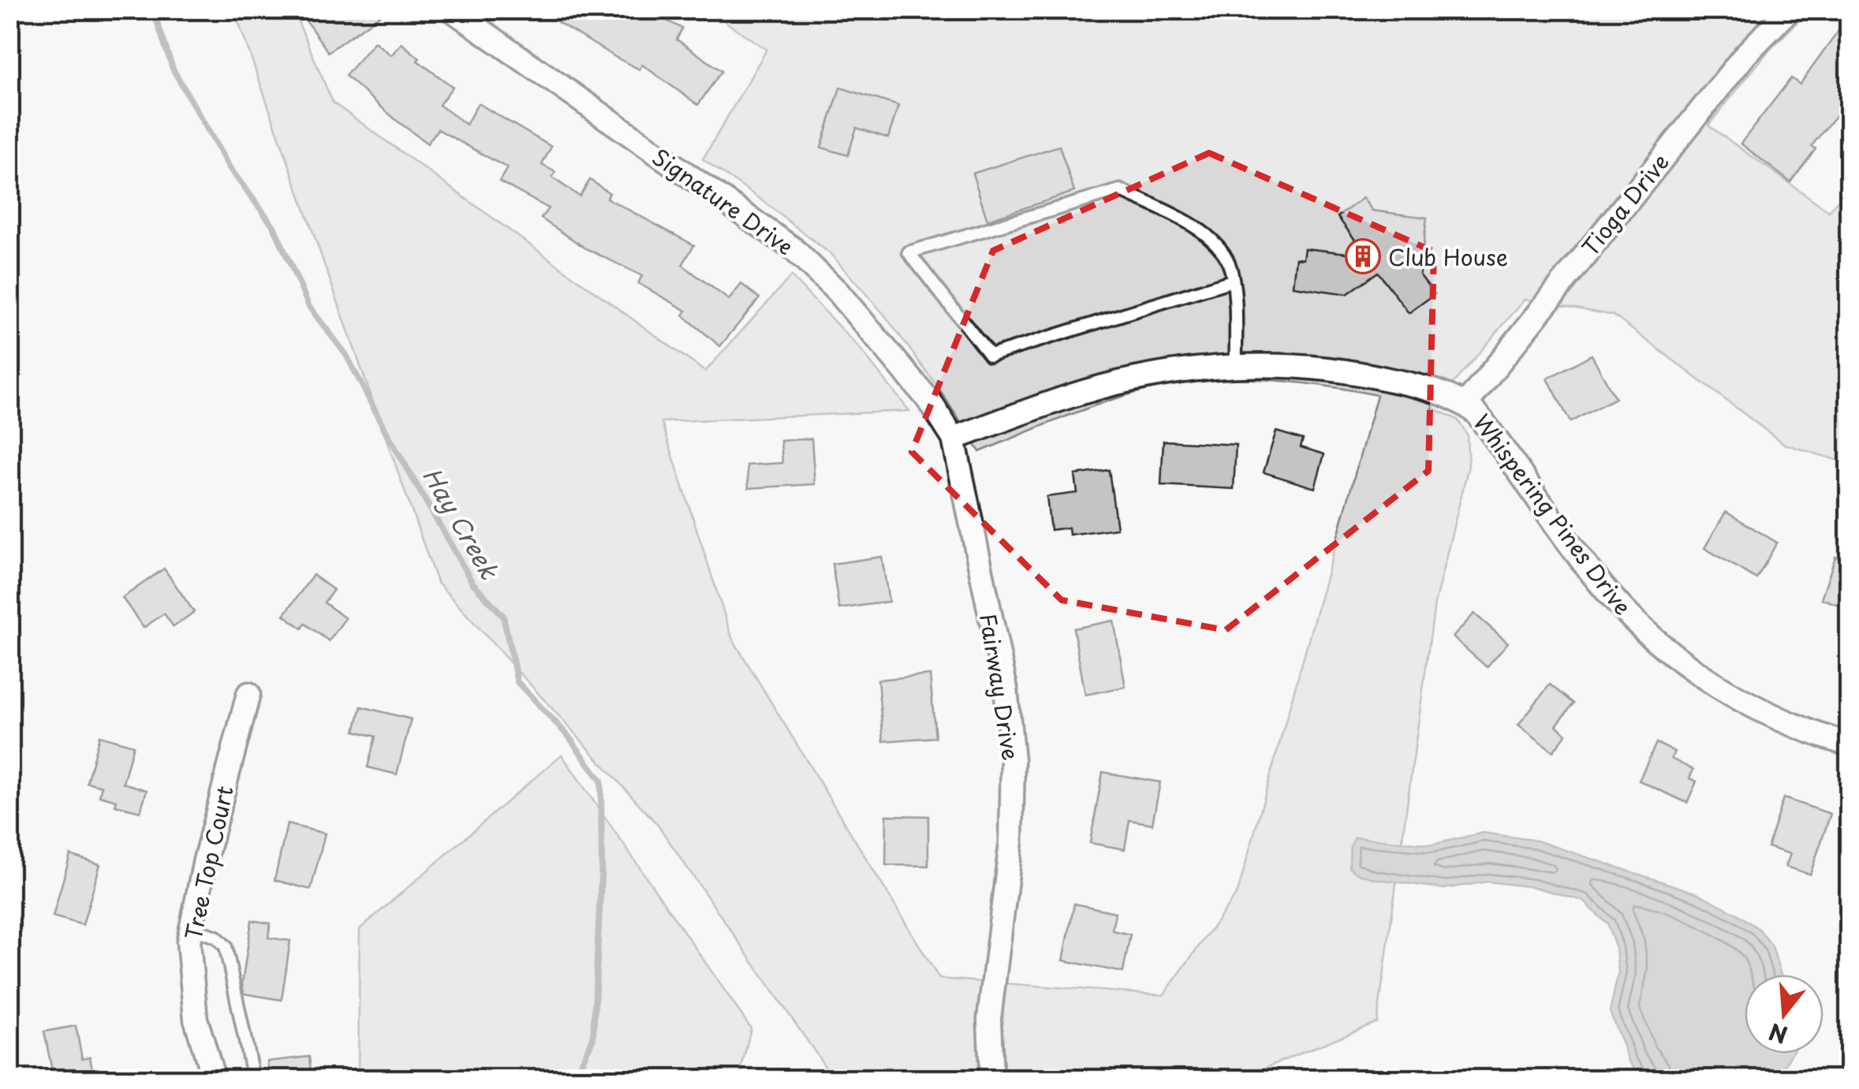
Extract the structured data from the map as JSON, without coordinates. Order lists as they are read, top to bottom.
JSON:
{
  "streets": {
    "street": [
      "Signature Drive",
      "Tioga Drive",
      "Whispering Pines Drive",
      "Fairway Drive",
      "Tree Top Court"
    ]
  },
  "crossings": [
    ["Signature Drive", "Whispering Pines Drive"],
    ["Signature Drive", "Fairway Drive"],
    ["Tioga Drive", "Whispering Pines Drive"],
    ["Whispering Pines Drive", "Fairway Drive"]
  ],
  "water": ["Hay Creek"],
  "places": {
    "building": ["Club House"]
  },
  "north": "bottom"
}
